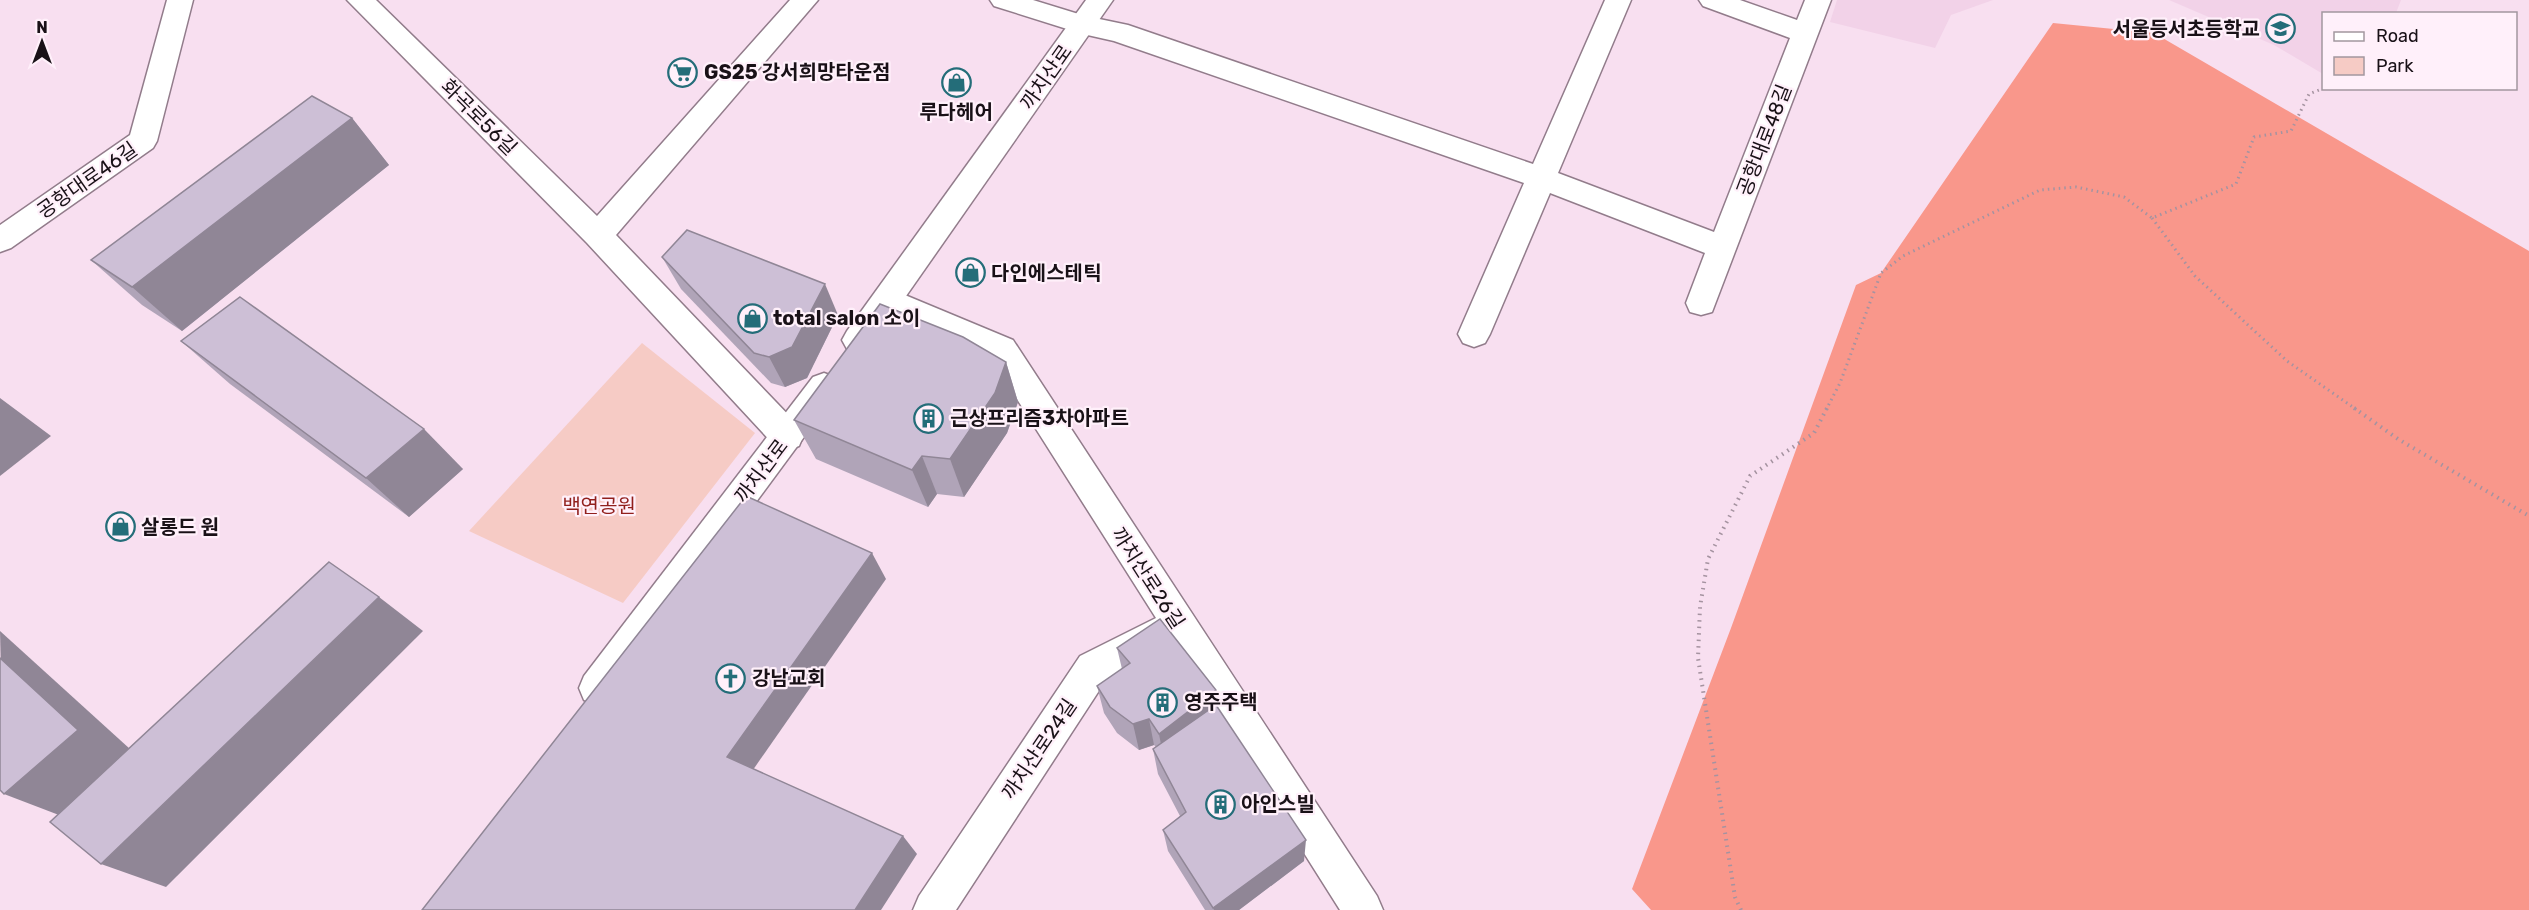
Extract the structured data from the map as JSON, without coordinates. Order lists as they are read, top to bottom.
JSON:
{
  "streets": {
    "street": [
      "까치산로",
      "화곡로56길",
      "공항대로48길",
      "공항대로46길",
      "까치산로26길",
      "까치산로24길"
    ]
  },
  "crossings": [
    ["까치산로", "화곡로56길"],
    ["까치산로", "까치산로26길"],
    ["까치산로26길", "까치산로24길"]
  ],
  "parks": ["백연공원"],
  "places": {
    "school or university": ["서울등서초등학교"],
    "supermarket": ["GS25 강서희망타운점"],
    "shop": [
      "루다헤어",
      "다인에스테틱",
      "total salon 소이",
      "살롱드 원"
    ],
    "building": ["근상프리즘3차아파트", "영주주택", "아인스빌"],
    "church": ["강남교회"]
  },
  "legend": ["Road", "Park"],
  "north": "top"
}
